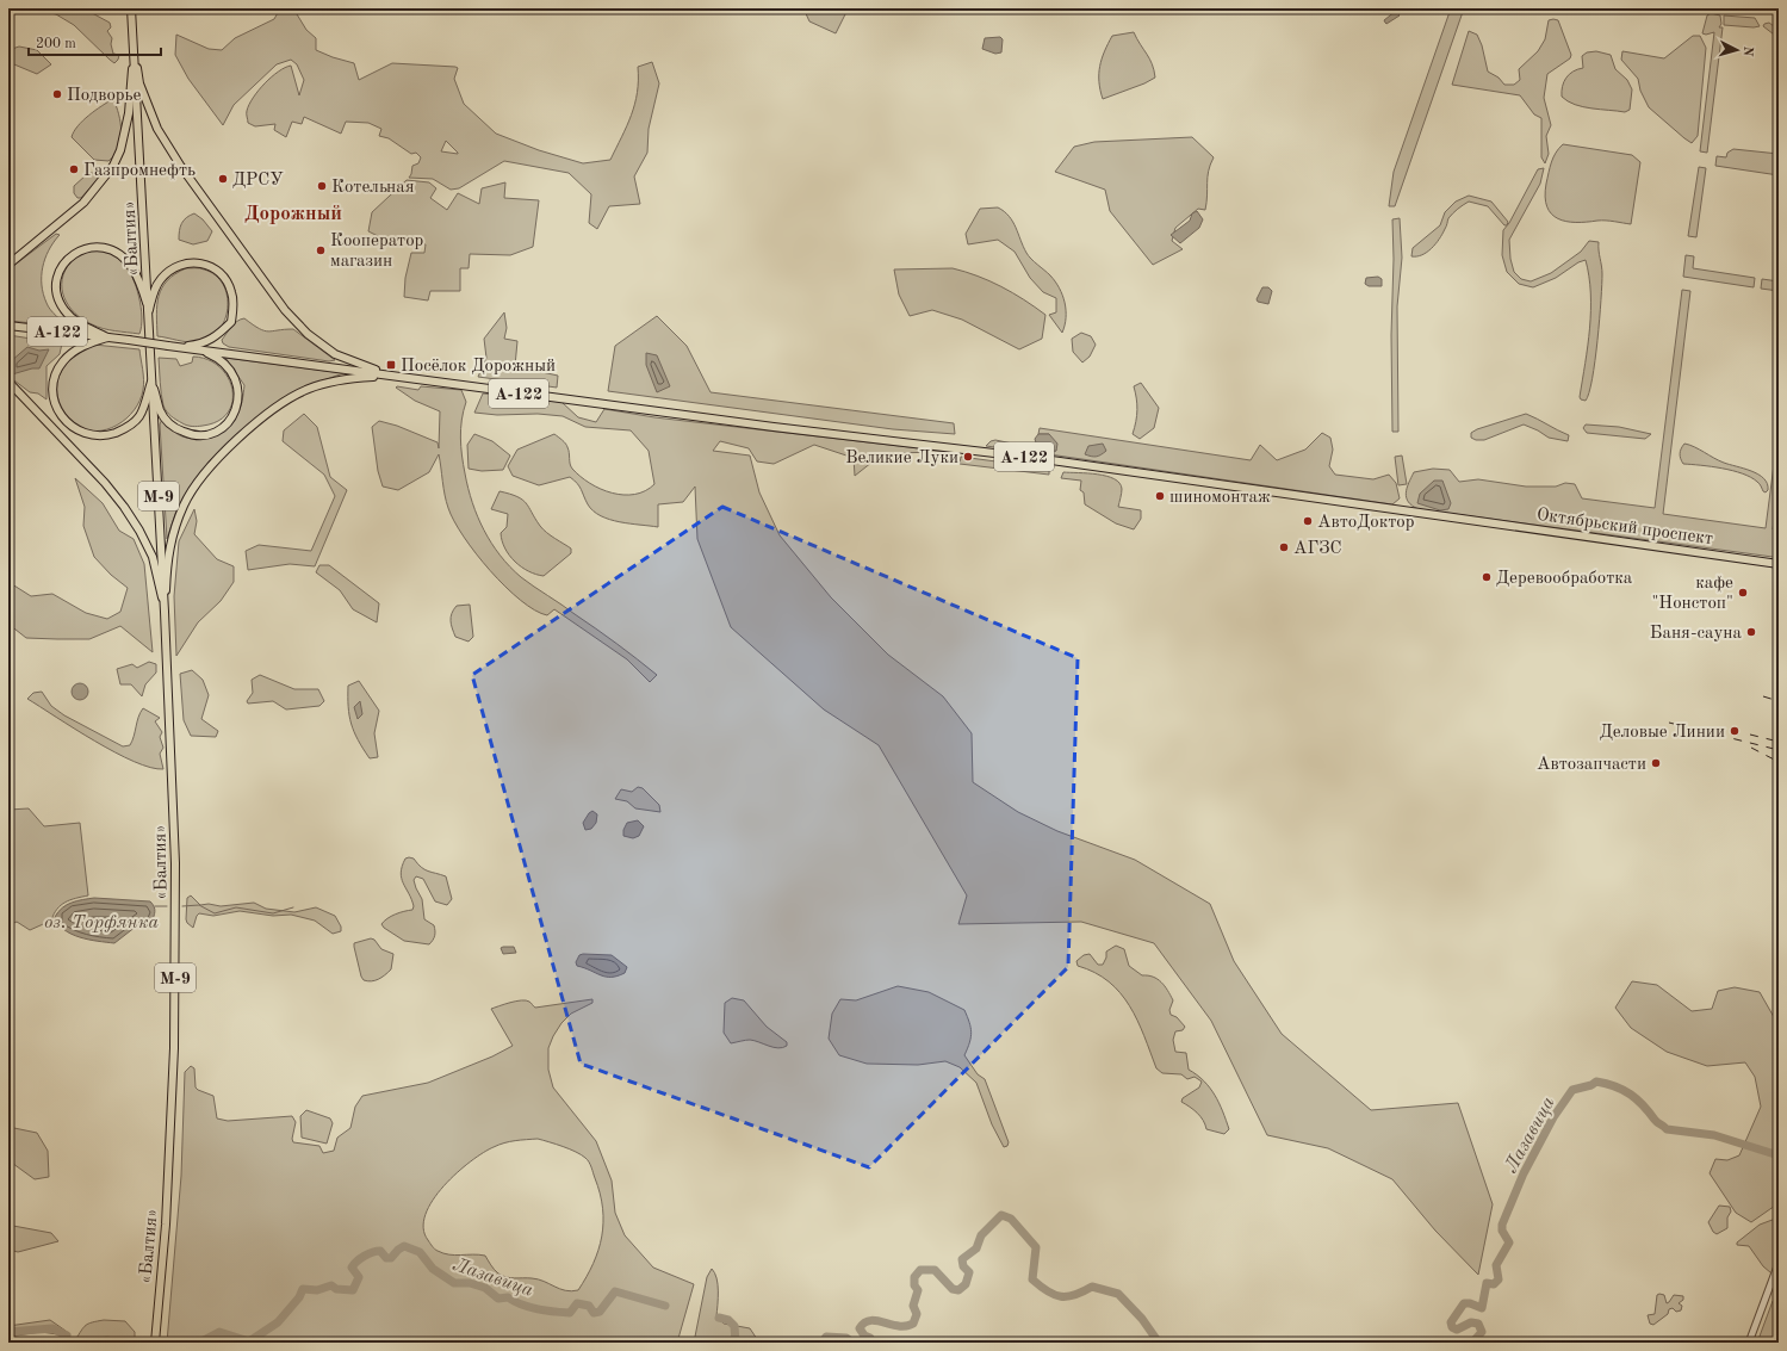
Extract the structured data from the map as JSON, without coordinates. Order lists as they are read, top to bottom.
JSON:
{
  "streets": {
    "main road": [
      "«Балтия»",
      "А-122",
      "М-9",
      "Октябрьский проспект"
    ]
  },
  "crossings": [
    ["«Балтия»", "М-9"],
    ["А-122", "Октябрьский проспект"]
  ],
  "districts": ["Дорожный"],
  "water": ["оз. Торфянка", "Лазавица"],
  "places": {
    "other": [
      "Подворье",
      "Газпромнефть",
      "ДРСУ",
      "Котельная",
      "Кооператор магазин",
      "Великие Луки",
      "шиномонтаж",
      "АвтоДоктор",
      "АГЗС",
      "Деревообработка",
      "кафе \"Нонстоп\"",
      "Баня-сауна",
      "Деловые Линии",
      "Автозапчасти"
    ],
    "transit": ["Посёлок Дорожный"]
  },
  "scale_bar": "200 m",
  "north": "right"
}
